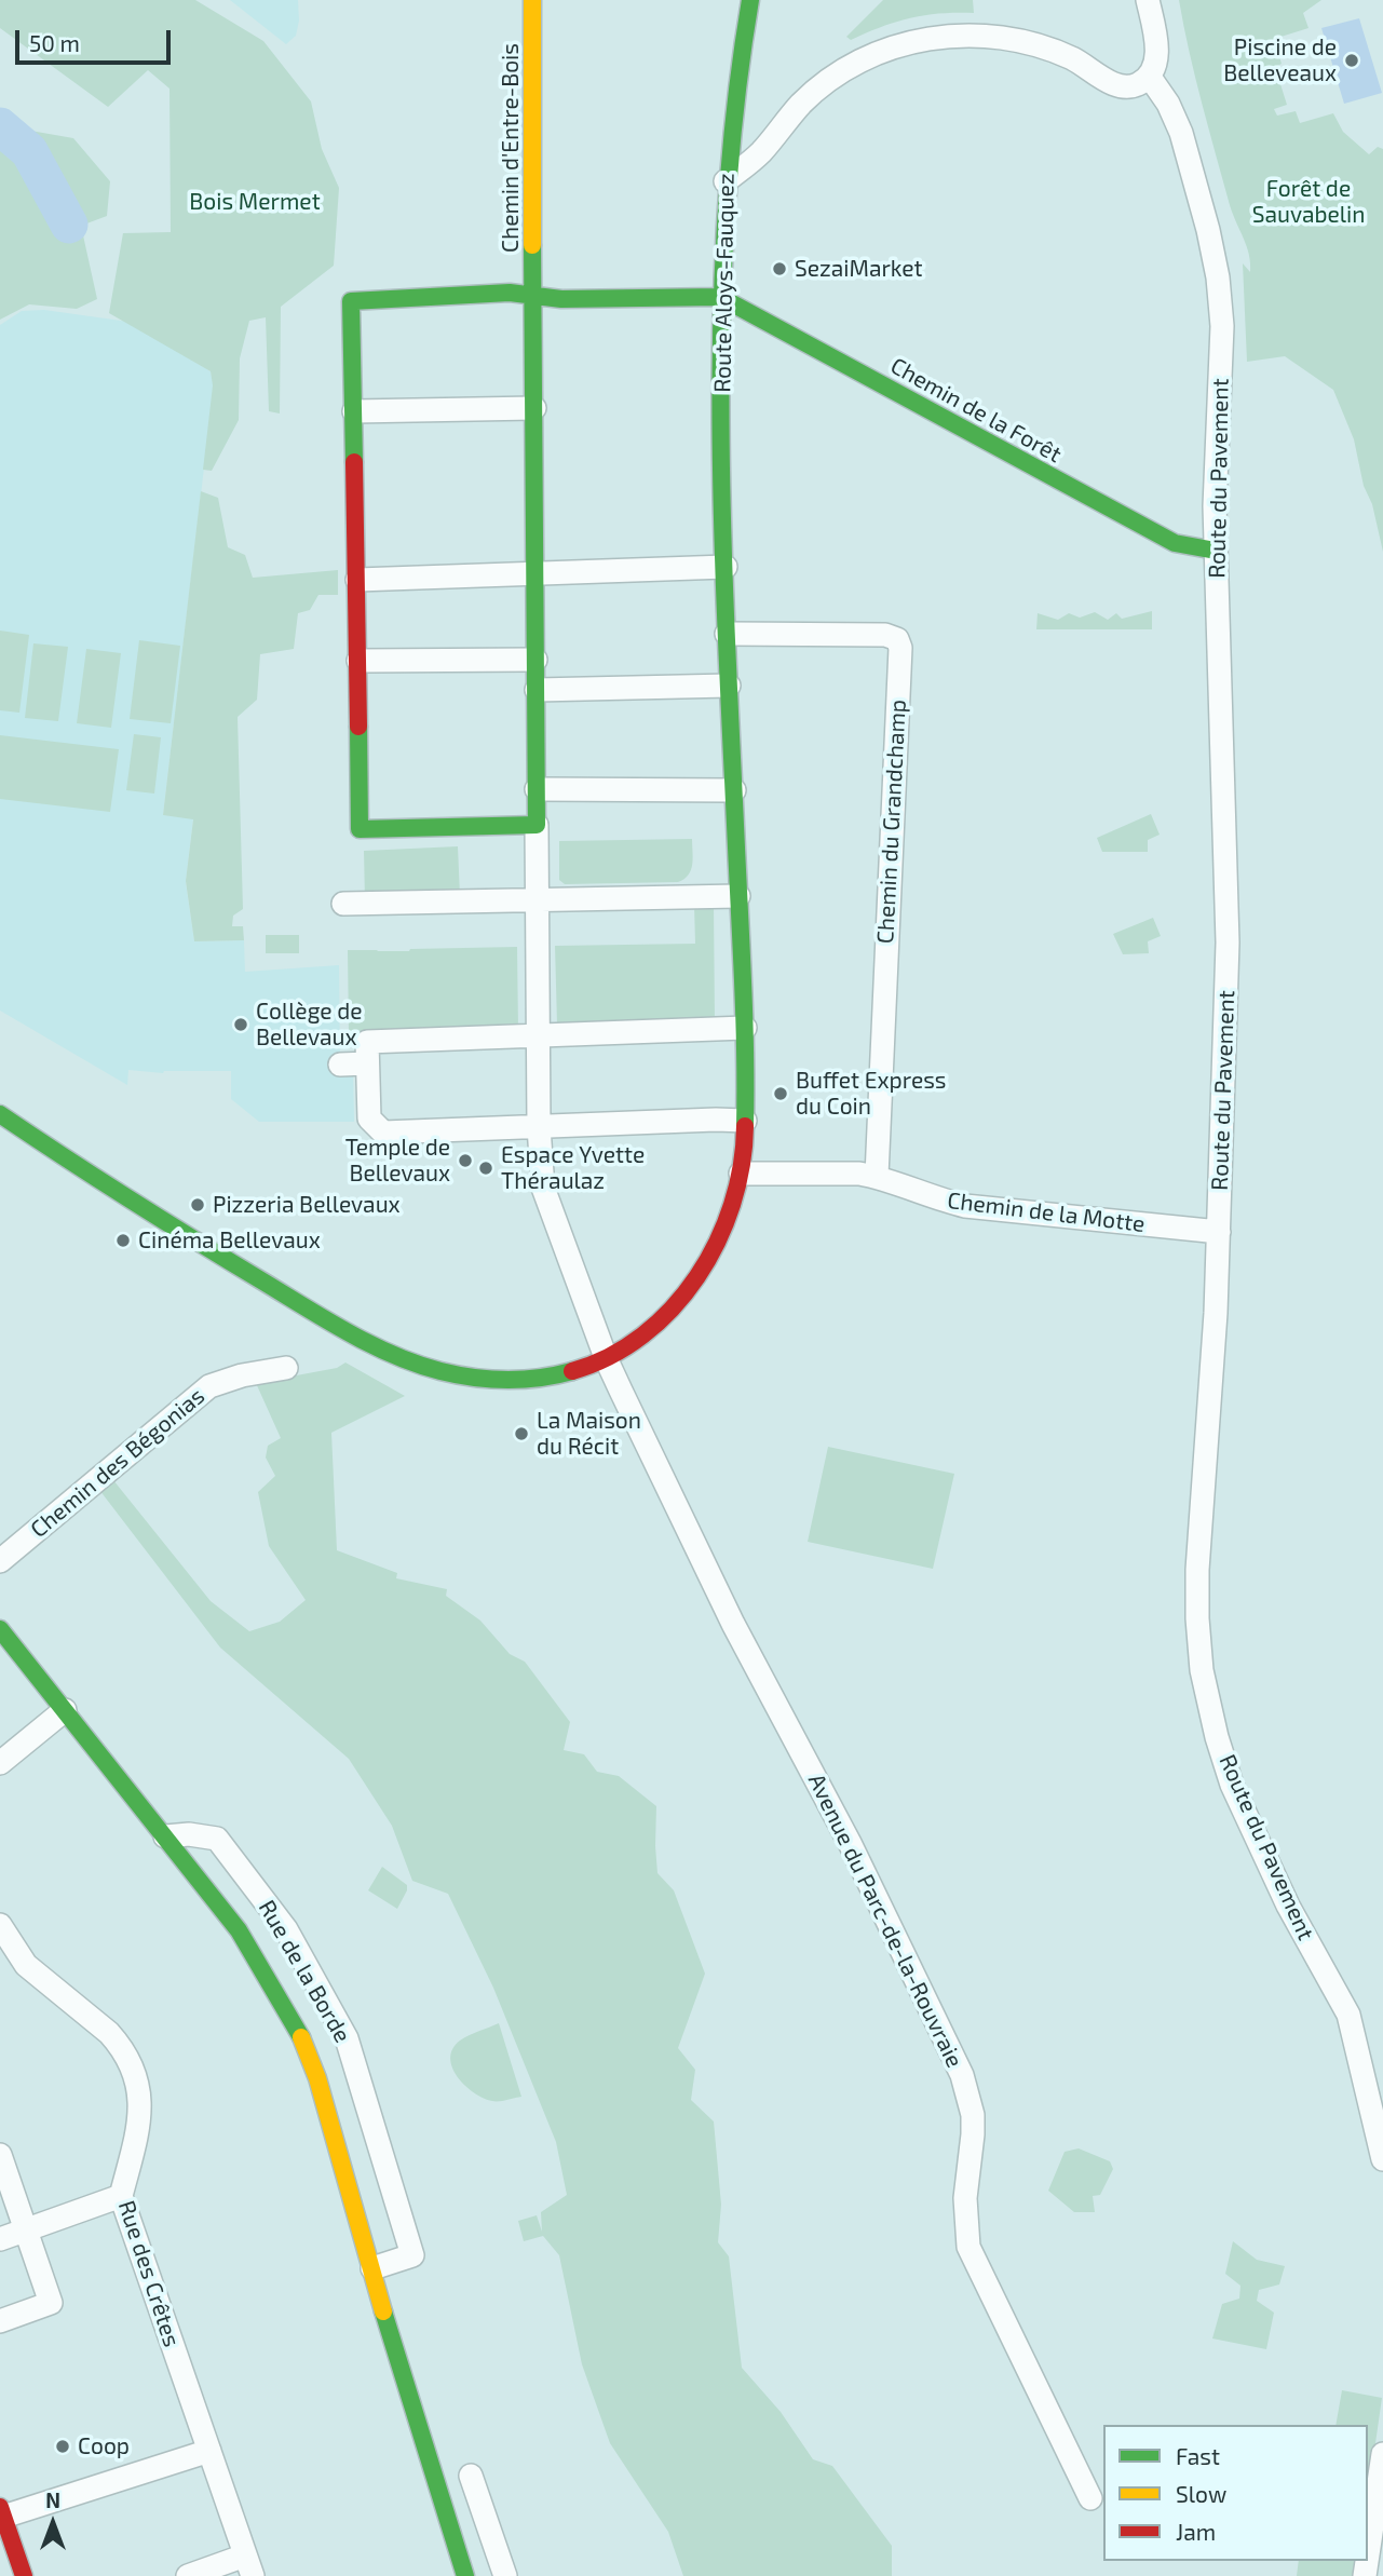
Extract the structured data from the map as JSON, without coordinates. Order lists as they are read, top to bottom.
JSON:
{
  "streets": {
    "main road": [
      "Chemin d'Entre-Bois",
      "Route Aloys-Fauquez",
      "Chemin de la Forêt",
      "Rue de la Borde"
    ],
    "street": [
      "Route du Pavement",
      "Chemin du Grandchamp",
      "Chemin de la Motte",
      "Chemin des Bégonias",
      "Avenue du Parc-de-la-Rouvraie",
      "Rue des Crêtes"
    ]
  },
  "crossings": [
    ["Route Aloys-Fauquez", "Chemin de la Forêt"],
    ["Route Aloys-Fauquez", "Chemin du Grandchamp"],
    ["Route Aloys-Fauquez", "Chemin de la Motte"],
    ["Route Aloys-Fauquez", "Avenue du Parc-de-la-Rouvraie"],
    ["Chemin de la Forêt", "Route du Pavement"],
    ["Route du Pavement", "Chemin de la Motte"],
    ["Chemin du Grandchamp", "Chemin de la Motte"]
  ],
  "parks": ["Forêt de Sauvabelin", "Bois Mermet"],
  "places": [
    "Piscine de Belleveaux",
    "SezaiMarket",
    "Collège de Bellevaux",
    "Buffet Express du Coin",
    "Temple de Bellevaux",
    "Espace Yvette Théraulaz",
    "Pizzeria Bellevaux",
    "Cinéma Bellevaux",
    "La Maison du Récit",
    "Coop"
  ],
  "legend": ["Fast", "Slow", "Jam"],
  "scale_bar": "50 m",
  "north": "top"
}
